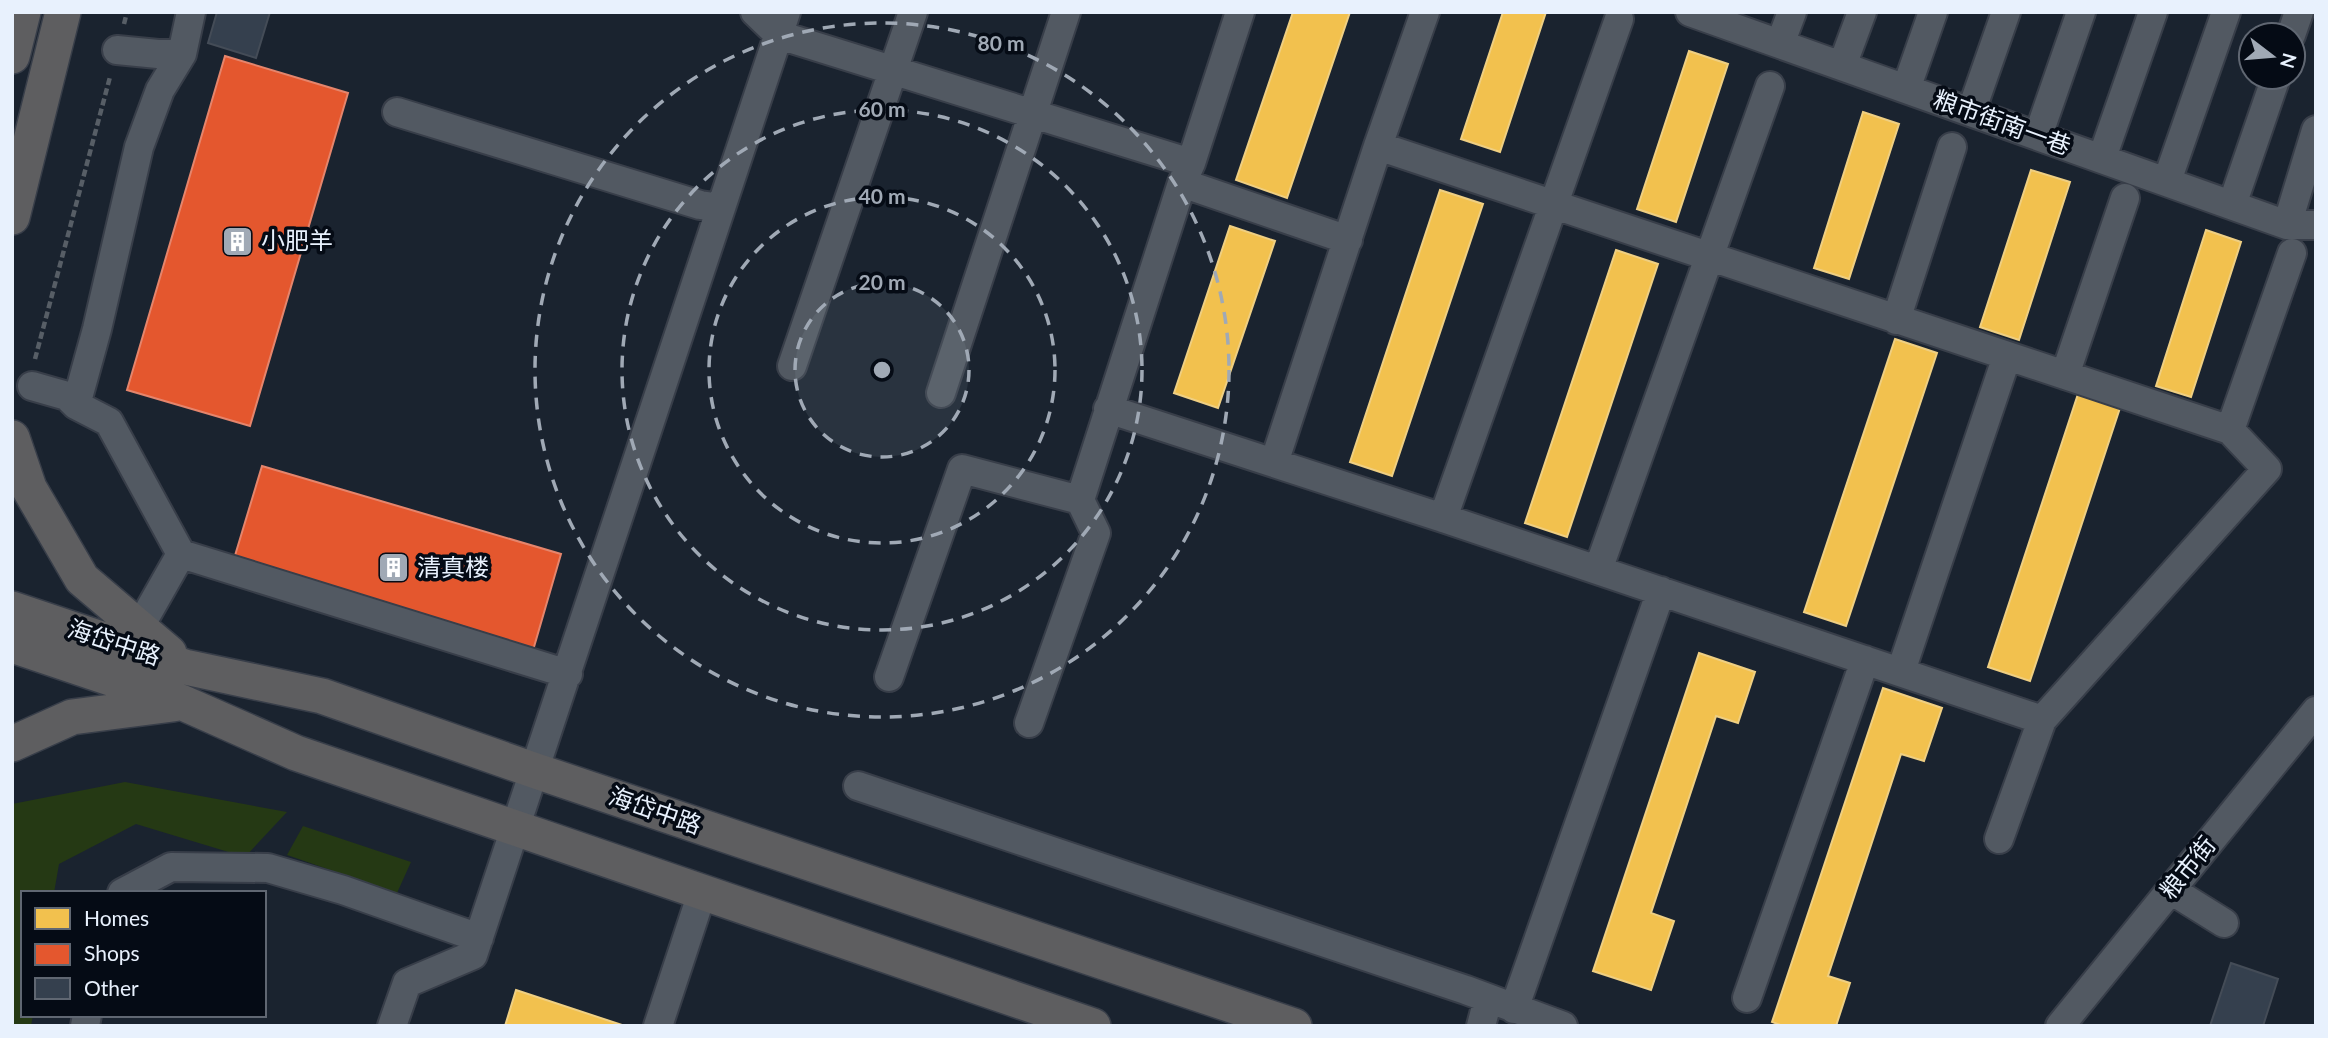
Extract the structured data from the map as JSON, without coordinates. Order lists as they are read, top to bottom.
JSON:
{
  "streets": {
    "main road": ["海岱中路"],
    "street": ["粮市街南一巷", "粮市街"]
  },
  "places": {
    "building": ["小肥羊", "清真楼"]
  },
  "legend": ["Homes", "Shops", "Other"],
  "north": "right",
  "rings": [
    "80 m",
    "60 m",
    "40 m",
    "20 m"
  ]
}
